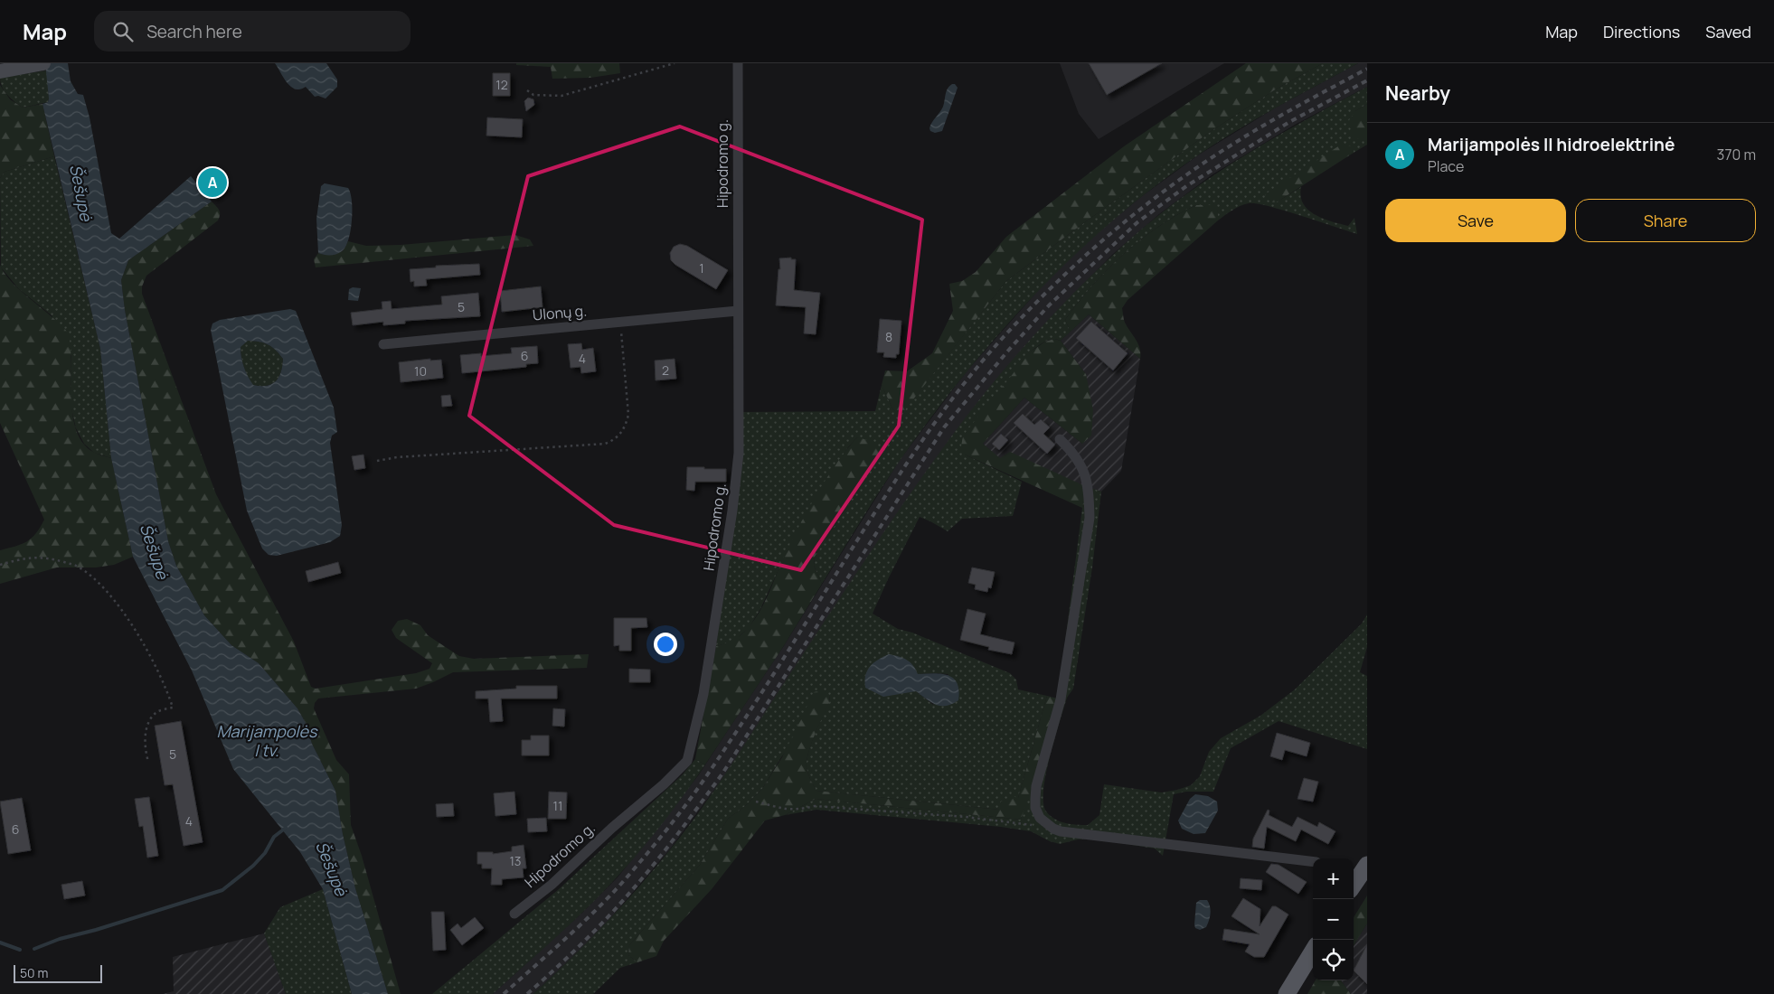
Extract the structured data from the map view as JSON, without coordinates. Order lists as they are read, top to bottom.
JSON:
{
  "streets": {
    "street": ["Hipodromo g.", "Ulonų g."]
  },
  "crossings": [
    ["Hipodromo g.", "Ulonų g."]
  ],
  "water": ["Šešupė", "Marijampolės I tv."],
  "house_numbers": [
    "12",
    "1",
    "5",
    "8",
    "6",
    "4",
    "2",
    "10",
    "5",
    "11",
    "4",
    "6",
    "13"
  ],
  "scale_bar": "50 m",
  "page": {
    "header": "Map",
    "search": "Search here",
    "nav": ["Map", "Directions", "Saved"],
    "heading": "Nearby",
    "list": [
      {
        "mark": "A",
        "name": "Marijampolės II hidroelektrinė",
        "note": "Place",
        "value": "370 m"
      }
    ],
    "pins": "A",
    "buttons": ["Save", "Share"],
    "map_buttons": ["+", "−"],
    "scale": "50 m"
  }
}
